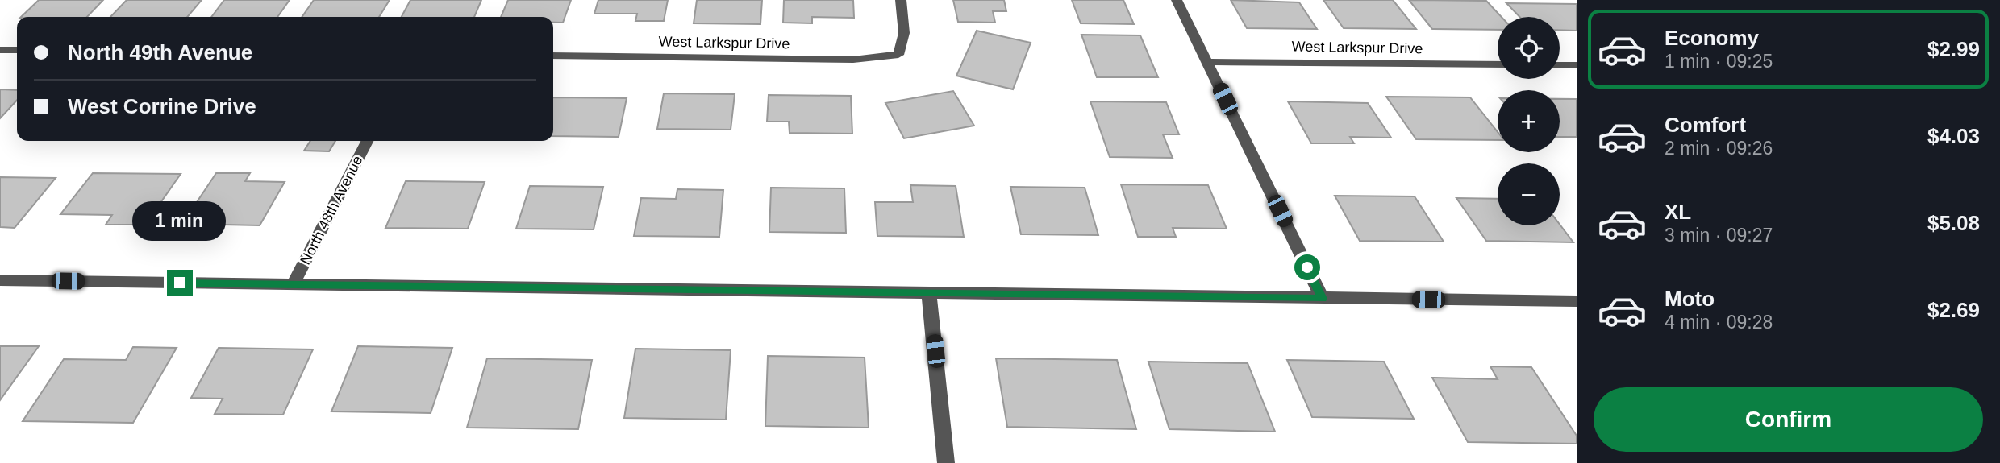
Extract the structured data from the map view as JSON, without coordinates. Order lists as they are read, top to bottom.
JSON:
{
  "streets": {
    "street": ["West Larkspur Drive", "North 48th Avenue"]
  },
  "page": {
    "list": [
      {
        "name": "Economy",
        "note": "1 min · 09:25",
        "value": "$2.99"
      },
      {
        "name": "Comfort",
        "note": "2 min · 09:26",
        "value": "$4.03"
      },
      {
        "name": "XL",
        "note": "3 min · 09:27",
        "value": "$5.08"
      },
      {
        "name": "Moto",
        "note": "4 min · 09:28",
        "value": "$2.69"
      }
    ],
    "map_buttons": ["+", "−"],
    "banner": ["North 49th Avenue", "West Corrine Drive"],
    "bubble": "1 min",
    "buttons": "Confirm"
  }
}
